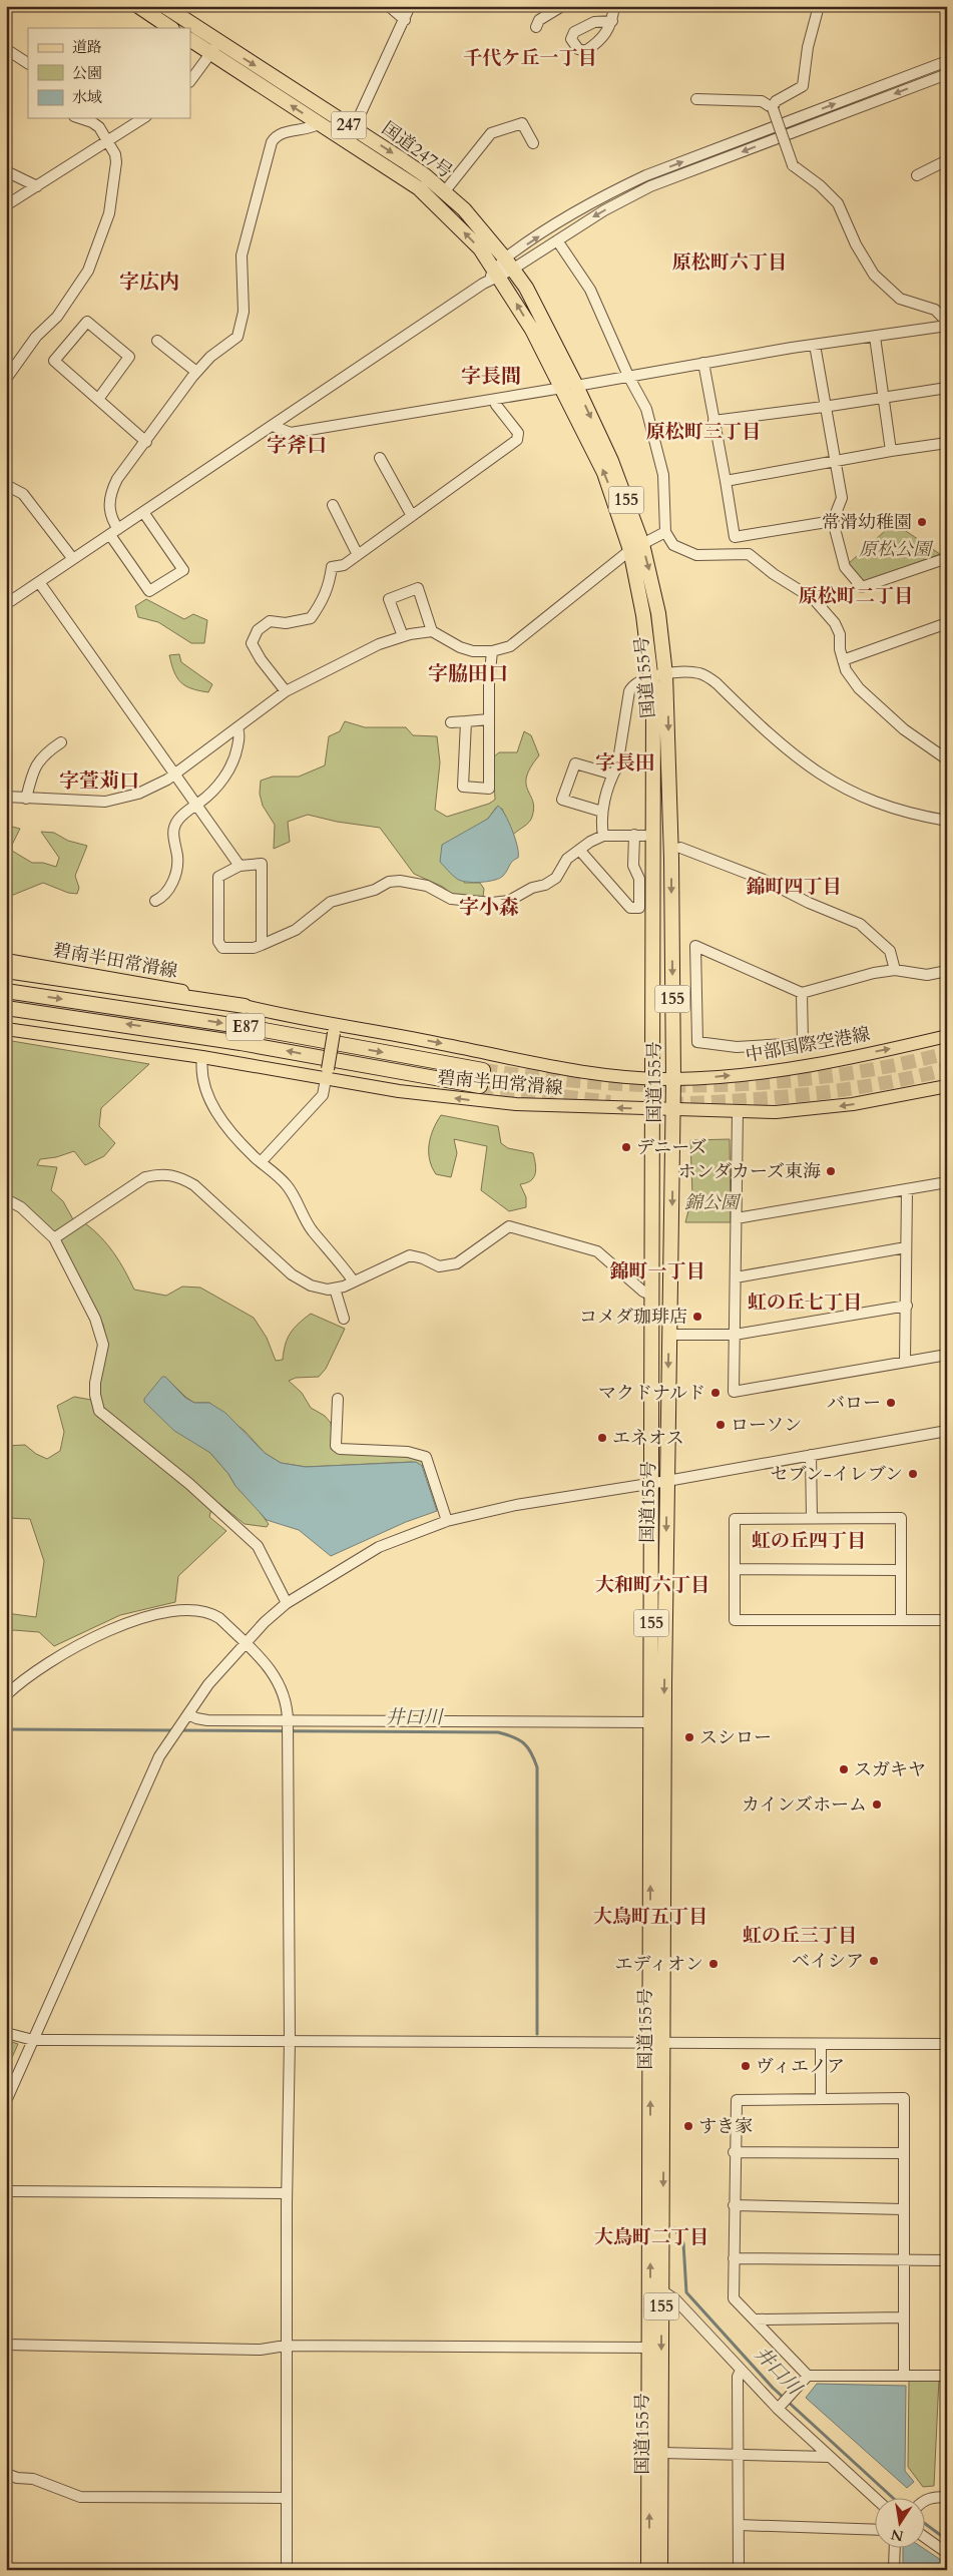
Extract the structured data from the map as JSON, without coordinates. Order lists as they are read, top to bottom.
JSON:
{
  "streets": {
    "highway": [
      "247",
      "国道247号",
      "155",
      "国道155号",
      "E87"
    ],
    "main road": ["碧南半田常滑線", "中部国際空港線"]
  },
  "crossings": [
    ["国道247号", "国道155号"],
    ["国道155号", "碧南半田常滑線"],
    ["国道155号", "中部国際空港線"],
    ["碧南半田常滑線", "中部国際空港線"]
  ],
  "districts": [
    "千代ケ丘一丁目",
    "原松町六丁目",
    "字広内",
    "字長間",
    "原松町三丁目",
    "字斧口",
    "原松町二丁目",
    "字脇田口",
    "字長田",
    "字萱苅口",
    "錦町四丁目",
    "字小森",
    "錦町一丁目",
    "虹の丘七丁目",
    "虹の丘四丁目",
    "大和町六丁目",
    "大鳥町五丁目",
    "虹の丘三丁目",
    "大鳥町二丁目"
  ],
  "water": ["井口川"],
  "parks": ["原松公園", "錦公園"],
  "places": [
    "常滑幼稚園",
    "デニーズ",
    "ホンダカーズ東海",
    "コメダ珈琲店",
    "マクドナルド",
    "バロー",
    "ローソン",
    "エネオス",
    "セブン-イレブン",
    "スシロー",
    "スガキヤ",
    "カインズホーム",
    "ベイシア",
    "エディオン",
    "ヴィエノア",
    "すき家"
  ],
  "legend": ["道路", "公園", "水域"],
  "north": "bottom"
}
